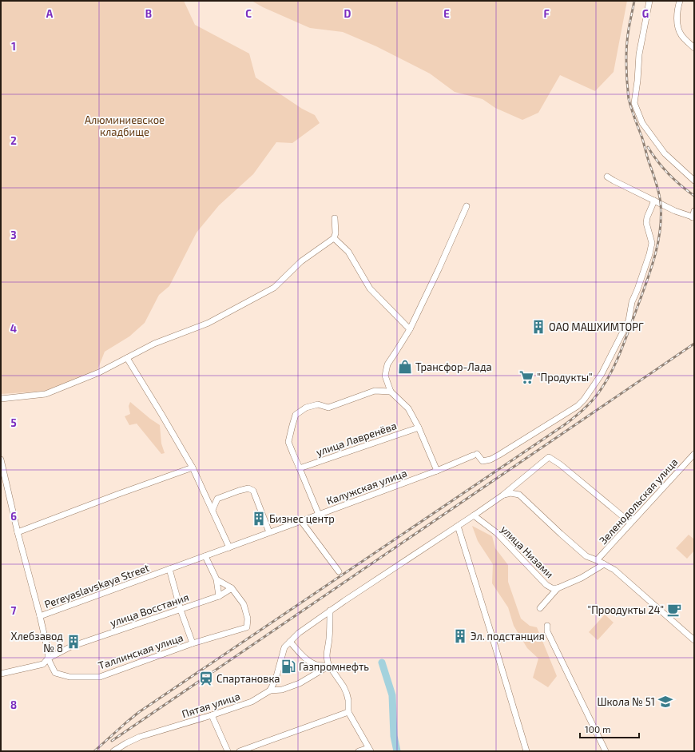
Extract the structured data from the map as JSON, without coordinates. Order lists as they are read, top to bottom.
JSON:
{
  "streets": {
    "street": [
      "улица Лавренёва",
      "Калужская улица",
      "Зеленодольская улица",
      "улица Низами",
      "Pereyaslavskaya Street",
      "улица Восстания",
      "Таллинская улица",
      "Пятая улица"
    ]
  },
  "crossings": [
    ["Калужская улица", "Pereyaslavskaya Street"],
    ["Pereyaslavskaya Street", "улица Восстания"],
    ["Pereyaslavskaya Street", "Таллинская улица"],
    ["улица Восстания", "Таллинская улица"]
  ],
  "parks": ["Алюминиевское кладбище"],
  "places": {
    "building": [
      "ОАО МАШХИМТОРГ",
      "Бизнес центр",
      "Эл. подстанция",
      "Хлебзавод № 8"
    ],
    "shop": ["Трансфор-Лада"],
    "supermarket": ["\"Продукты\""],
    "cafe": ["\"Проодукты 24\""],
    "fuel station": ["Газпромнефть"],
    "station": ["Спартановка"],
    "school or university": ["Школа № 51"]
  },
  "scale_bar": "100 m",
  "grid": {
    "columns": [
      "A",
      "B",
      "C",
      "D",
      "E",
      "F",
      "G"
    ],
    "rows": [
      "1",
      "2",
      "3",
      "4",
      "5",
      "6",
      "7",
      "8"
    ]
  }
}
